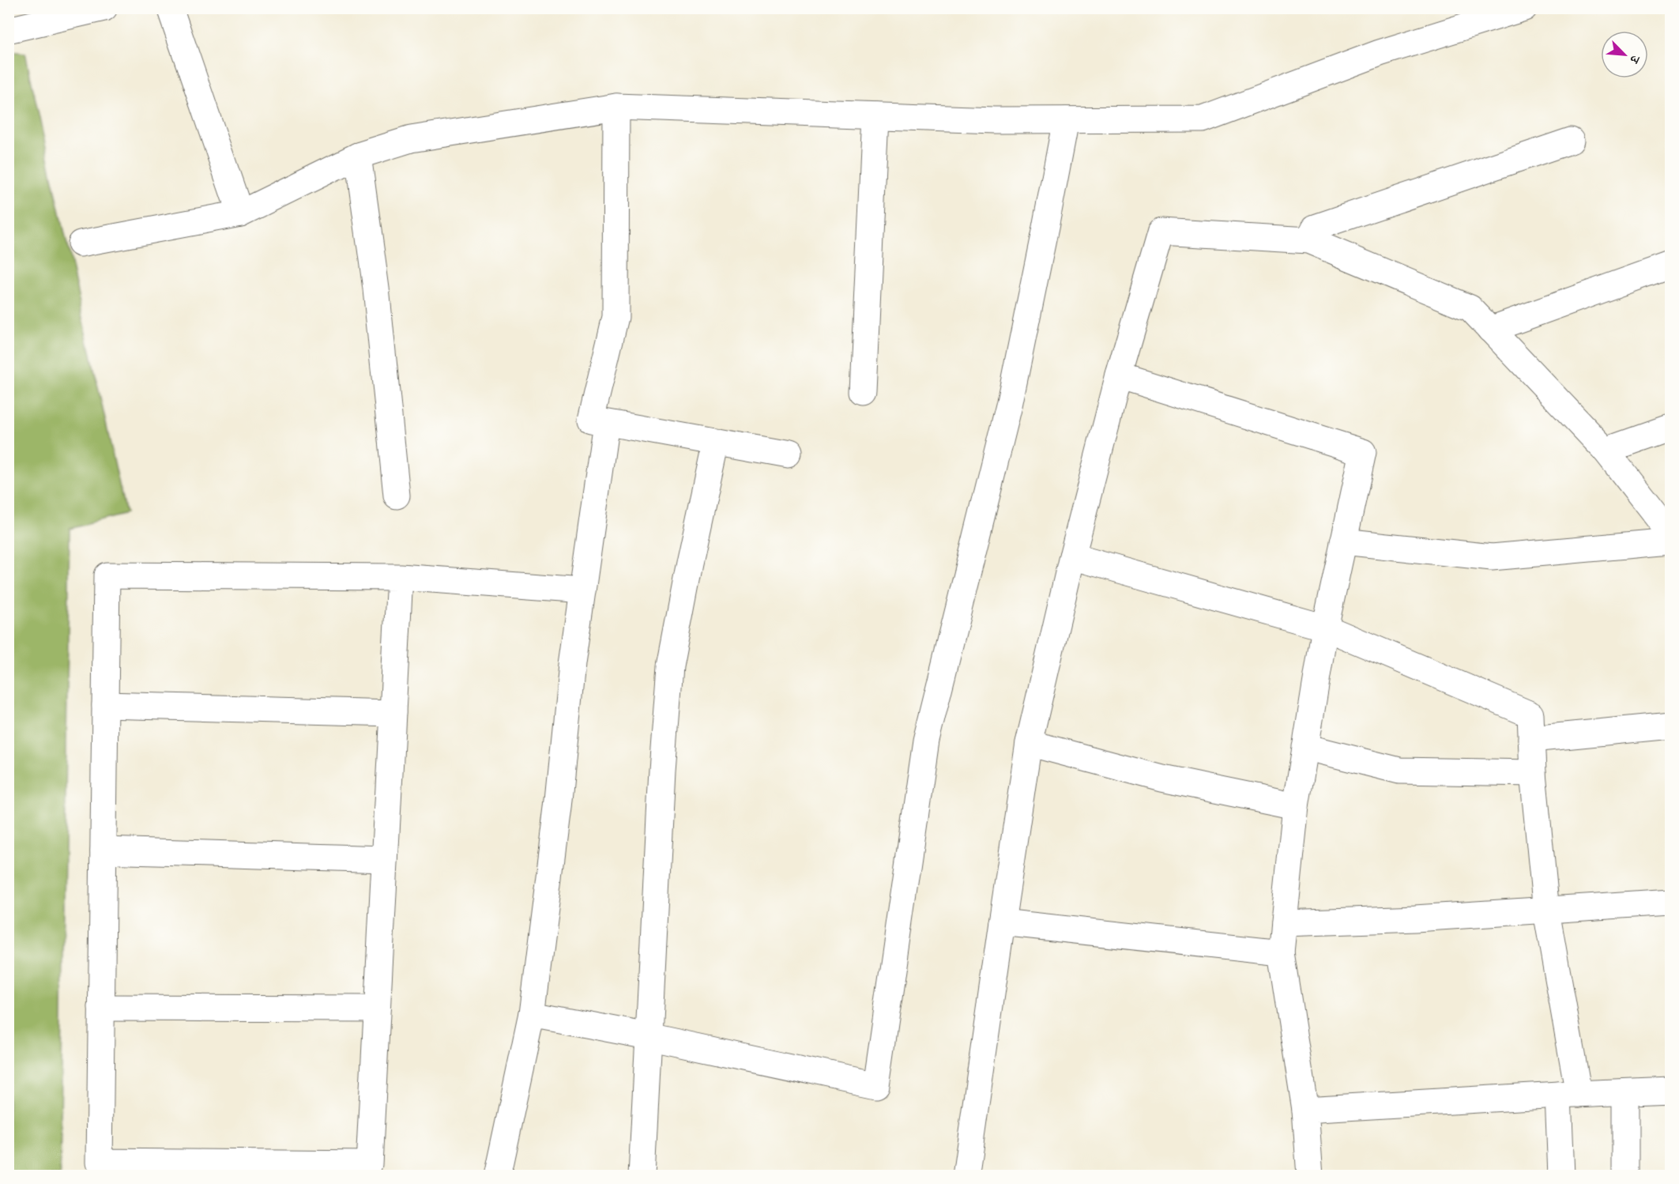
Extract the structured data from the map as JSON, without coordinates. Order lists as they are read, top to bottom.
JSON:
{
  "north": "bottom right"
}
